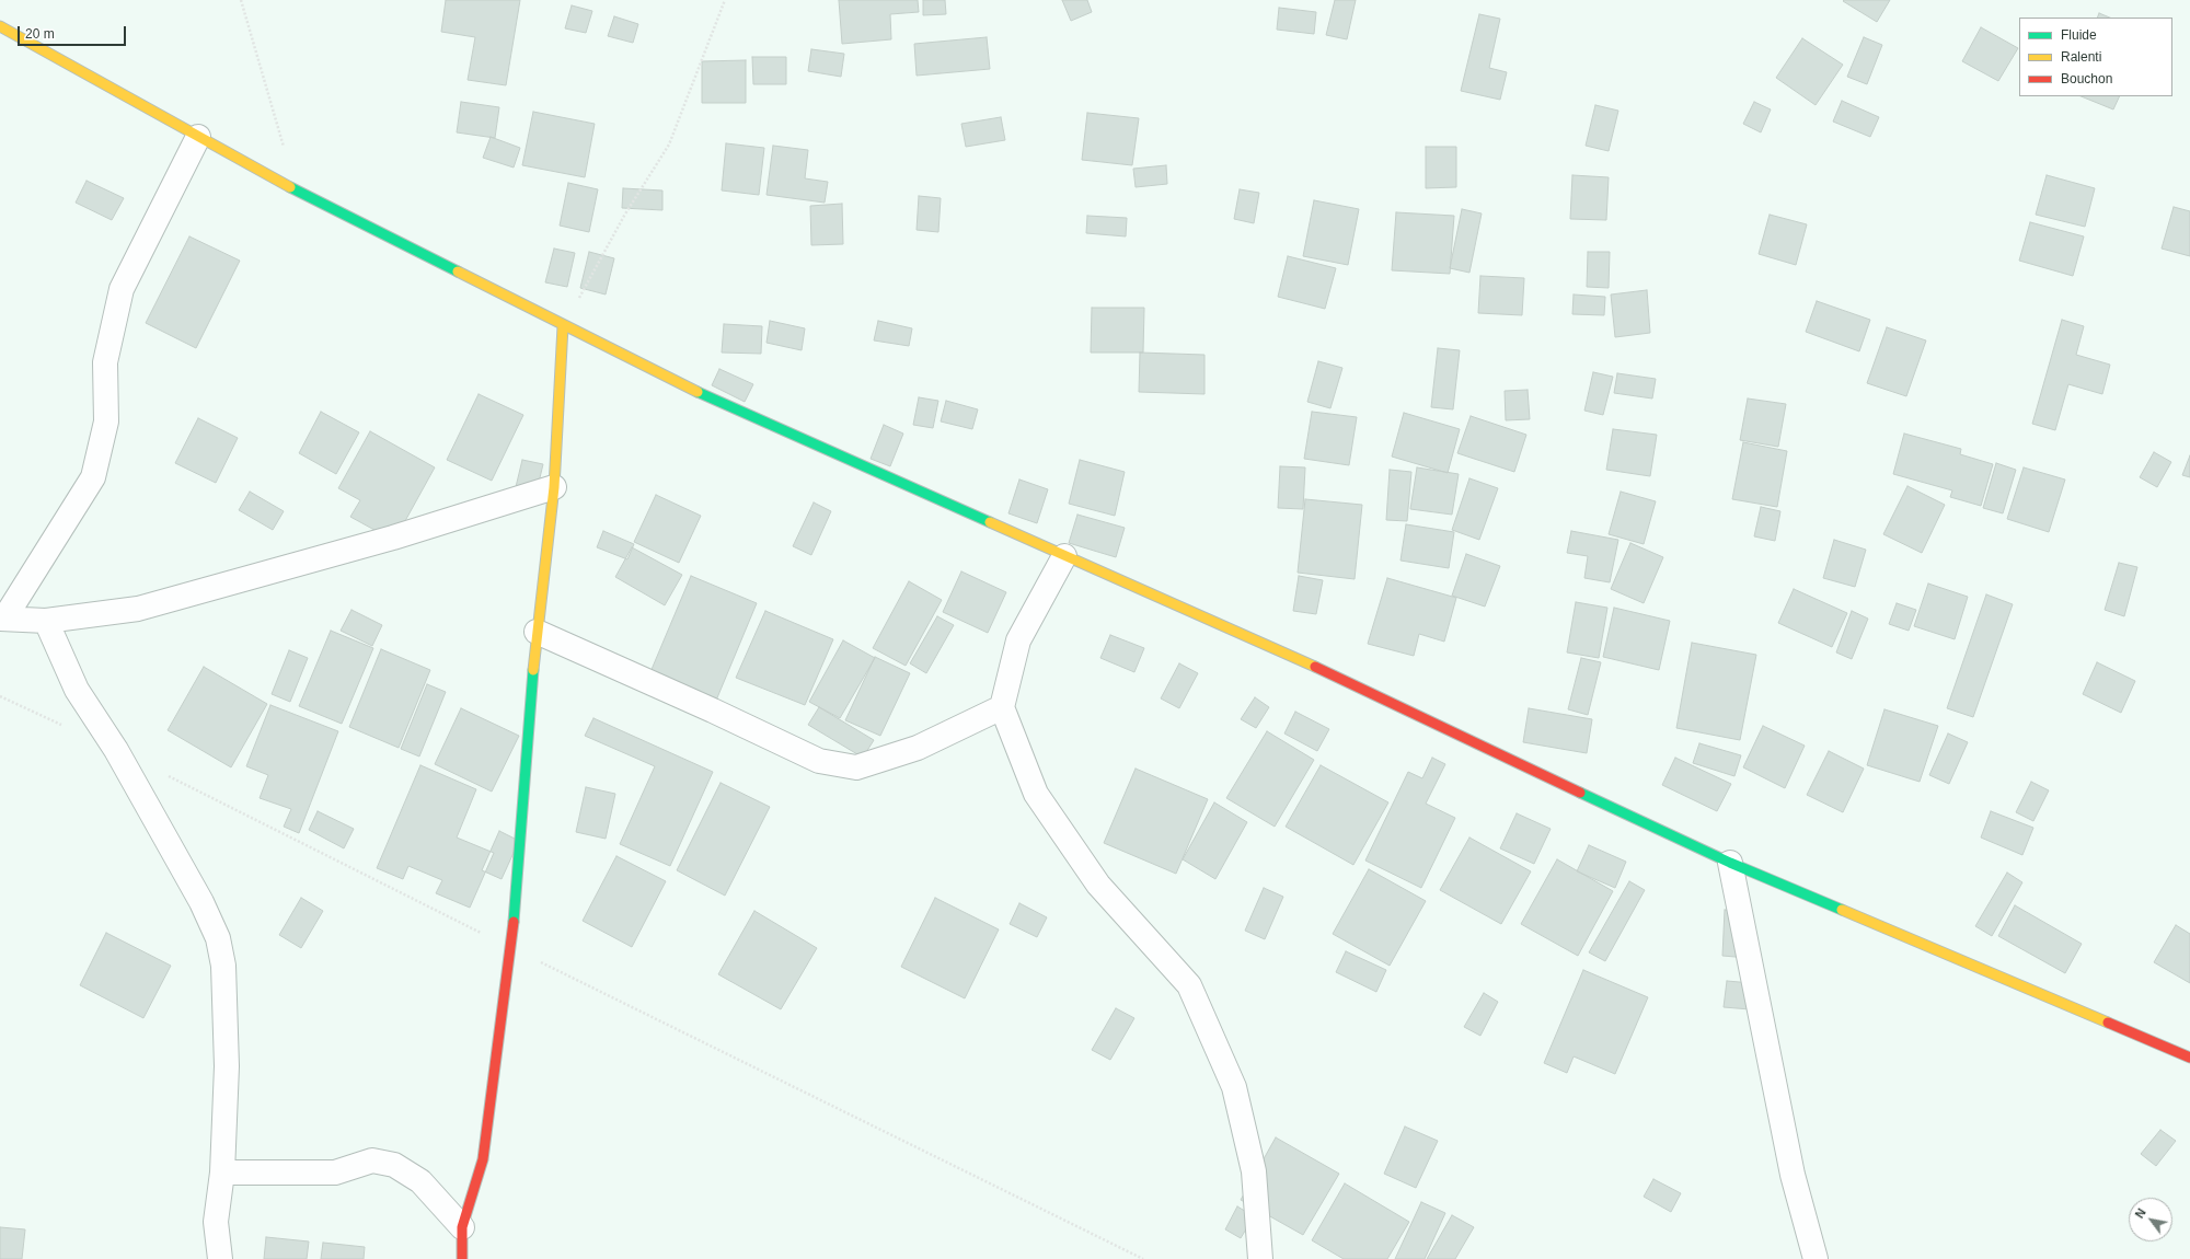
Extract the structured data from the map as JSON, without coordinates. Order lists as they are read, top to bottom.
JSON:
{
  "legend": ["Fluide", "Ralenti", "Bouchon"],
  "scale_bar": "20 m",
  "north": "top left"
}
